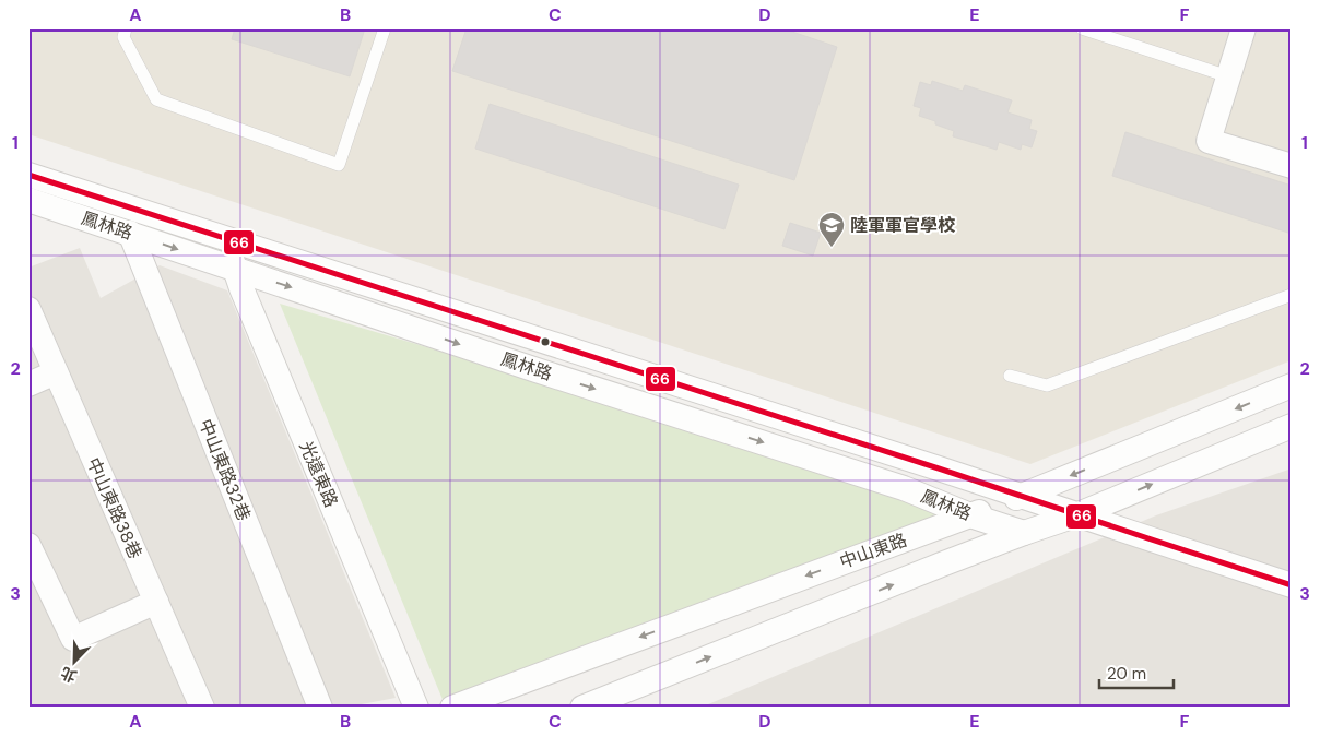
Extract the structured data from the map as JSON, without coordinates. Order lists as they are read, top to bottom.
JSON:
{
  "streets": {
    "street": [
      "鳳林路",
      "中山東路32巷",
      "光遠東路",
      "中山東路38巷",
      "中山東路"
    ]
  },
  "crossings": [
    ["鳳林路", "中山東路32巷"],
    ["鳳林路", "光遠東路"],
    ["鳳林路", "中山東路"]
  ],
  "places": {
    "school or university": ["陸軍軍官學校"]
  },
  "lines": ["transit line 66"],
  "scale_bar": "20 m",
  "north": "bottom left",
  "grid": {
    "columns": [
      "A",
      "B",
      "C",
      "D",
      "E",
      "F"
    ],
    "rows": ["1", "2", "3"]
  }
}
